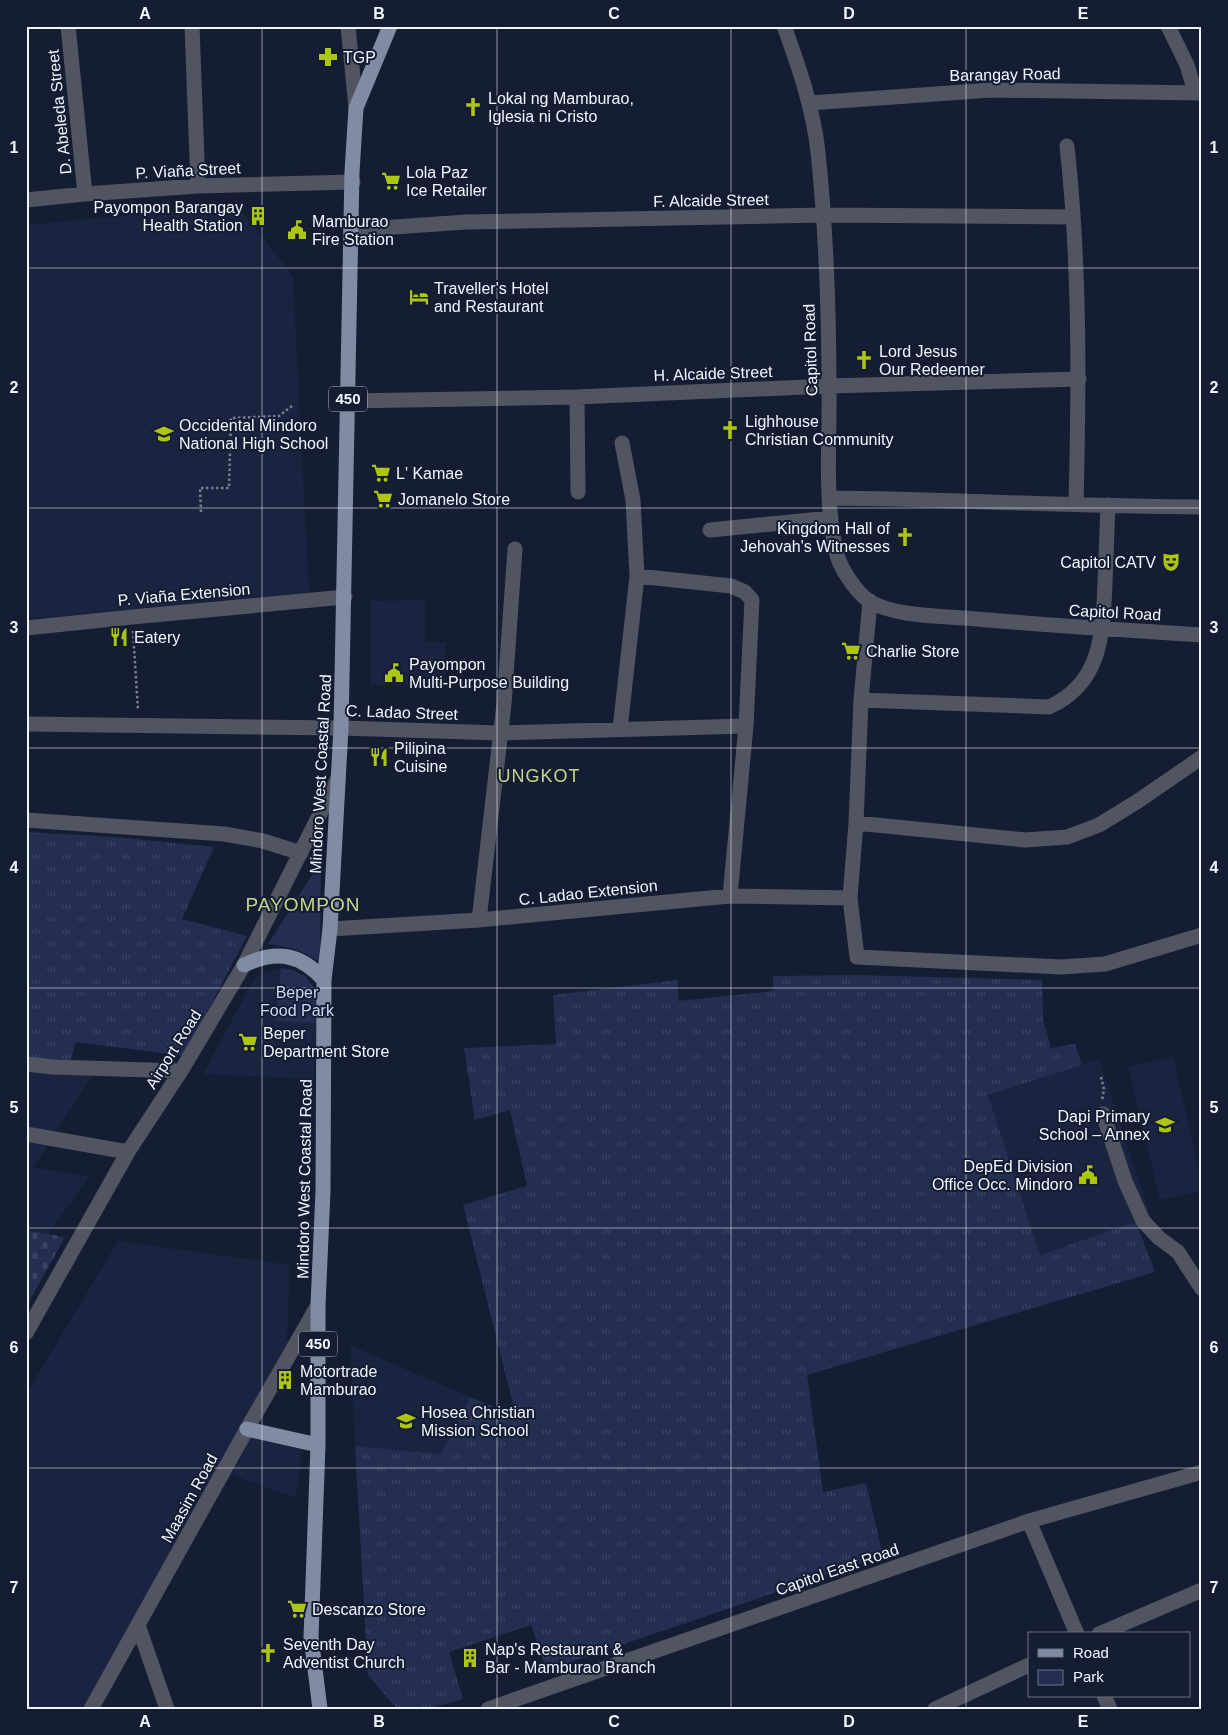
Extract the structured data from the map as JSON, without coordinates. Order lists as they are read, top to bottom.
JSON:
{
  "streets": {
    "main road": ["450", "Mindoro West Coastal Road"],
    "street": [
      "Barangay Road",
      "D. Abeleda Street",
      "P. Viaña Street",
      "F. Alcaide Street",
      "Capitol Road",
      "H. Alcaide Street",
      "P. Viaña Extension",
      "C. Ladao Street",
      "C. Ladao Extension",
      "Airport Road",
      "Maasim Road",
      "Capitol East Road"
    ]
  },
  "crossings": [
    ["Barangay Road", "Capitol Road"],
    ["D. Abeleda Street", "P. Viaña Street"],
    ["P. Viaña Street", "Mindoro West Coastal Road"],
    ["F. Alcaide Street", "Capitol Road"],
    ["F. Alcaide Street", "Mindoro West Coastal Road"],
    ["Capitol Road", "H. Alcaide Street"],
    ["H. Alcaide Street", "Mindoro West Coastal Road"],
    ["P. Viaña Extension", "Mindoro West Coastal Road"],
    ["C. Ladao Street", "Mindoro West Coastal Road"],
    ["Mindoro West Coastal Road", "C. Ladao Extension"],
    ["Mindoro West Coastal Road", "Airport Road"],
    ["Mindoro West Coastal Road", "Maasim Road"]
  ],
  "districts": ["UNGKOT", "PAYOMPON"],
  "parks": ["Beper Food Park"],
  "places": {
    "pharmacy": ["TGP"],
    "church": [
      "Lokal ng Mamburao, Iglesia ni Cristo",
      "Lord Jesus Our Redeemer",
      "Lighhouse Christian Community",
      "Kingdom Hall of Jehovah's Witnesses",
      "Seventh Day Adventist Church"
    ],
    "supermarket": [
      "Lola Paz Ice Retailer",
      "L' Kamae",
      "Jomanelo Store",
      "Charlie Store",
      "Beper Department Store",
      "Descanzo Store"
    ],
    "building": ["Payompon Barangay Health Station", "Motortrade Mamburao", "Nap's Restaurant & Bar - Mamburao Branch"],
    "public building": ["Mamburao Fire Station", "Payompon Multi-Purpose Building", "DepEd Division Office Occ. Mindoro"],
    "hotel": ["Traveller's Hotel and Restaurant"],
    "school or university": ["Occidental Mindoro National High School", "Dapi Primary School – Annex", "Hosea Christian Mission School"],
    "theatre": ["Capitol CATV"],
    "restaurant": ["Eatery", "Pilipina Cuisine"]
  },
  "legend": ["Road", "Park"],
  "grid": {
    "columns": [
      "A",
      "B",
      "C",
      "D",
      "E"
    ],
    "rows": [
      "1",
      "2",
      "3",
      "4",
      "5",
      "6",
      "7"
    ]
  }
}
